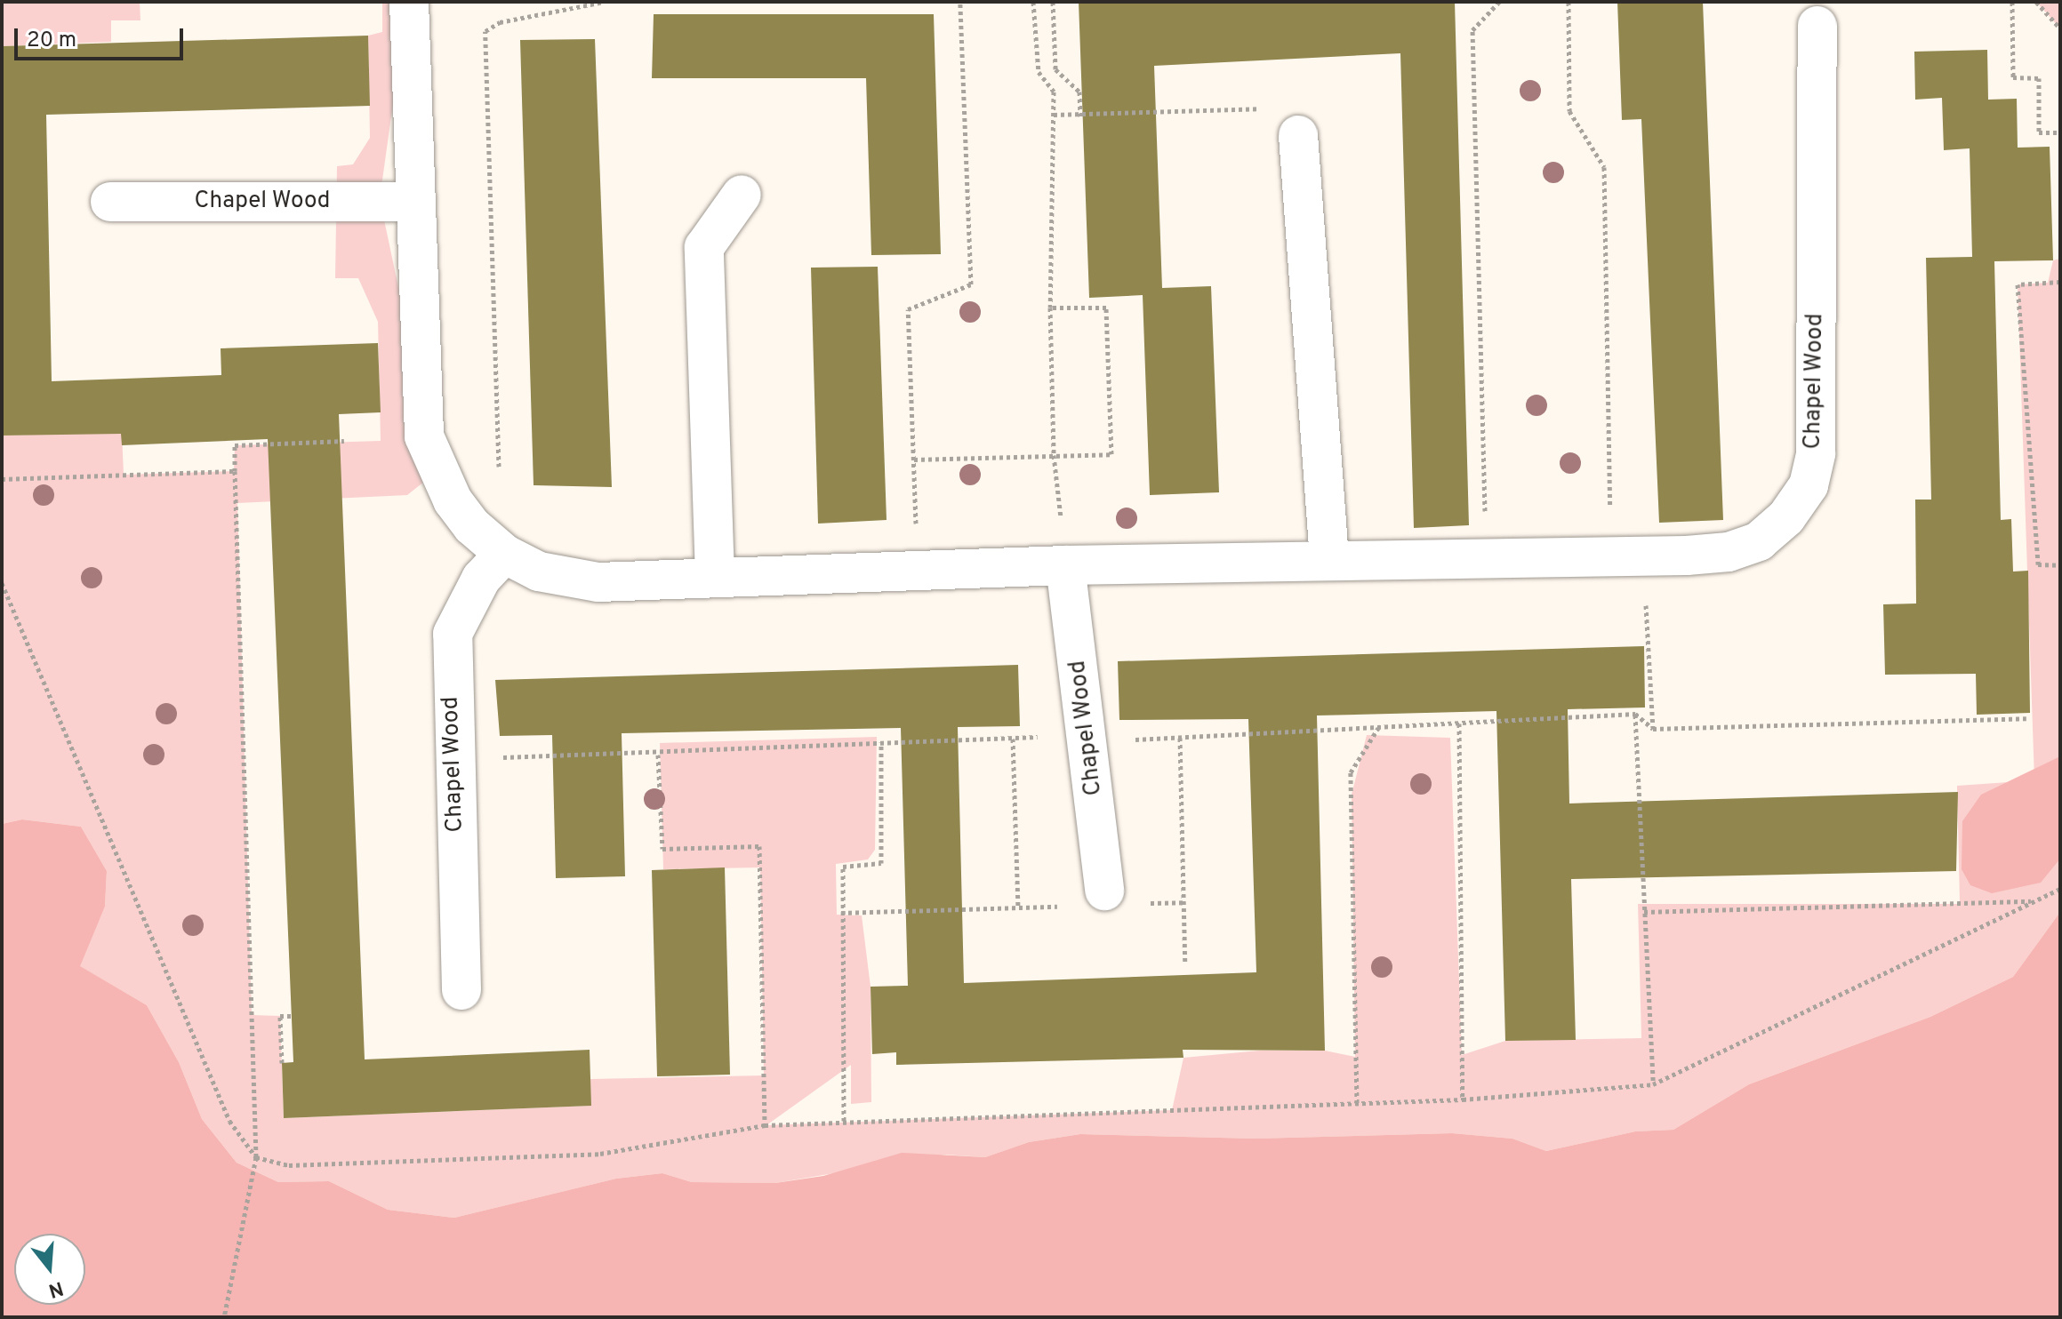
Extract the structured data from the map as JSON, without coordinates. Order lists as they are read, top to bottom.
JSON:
{
  "streets": {
    "street": ["Chapel Wood"]
  },
  "scale_bar": "20 m",
  "north": "bottom"
}
